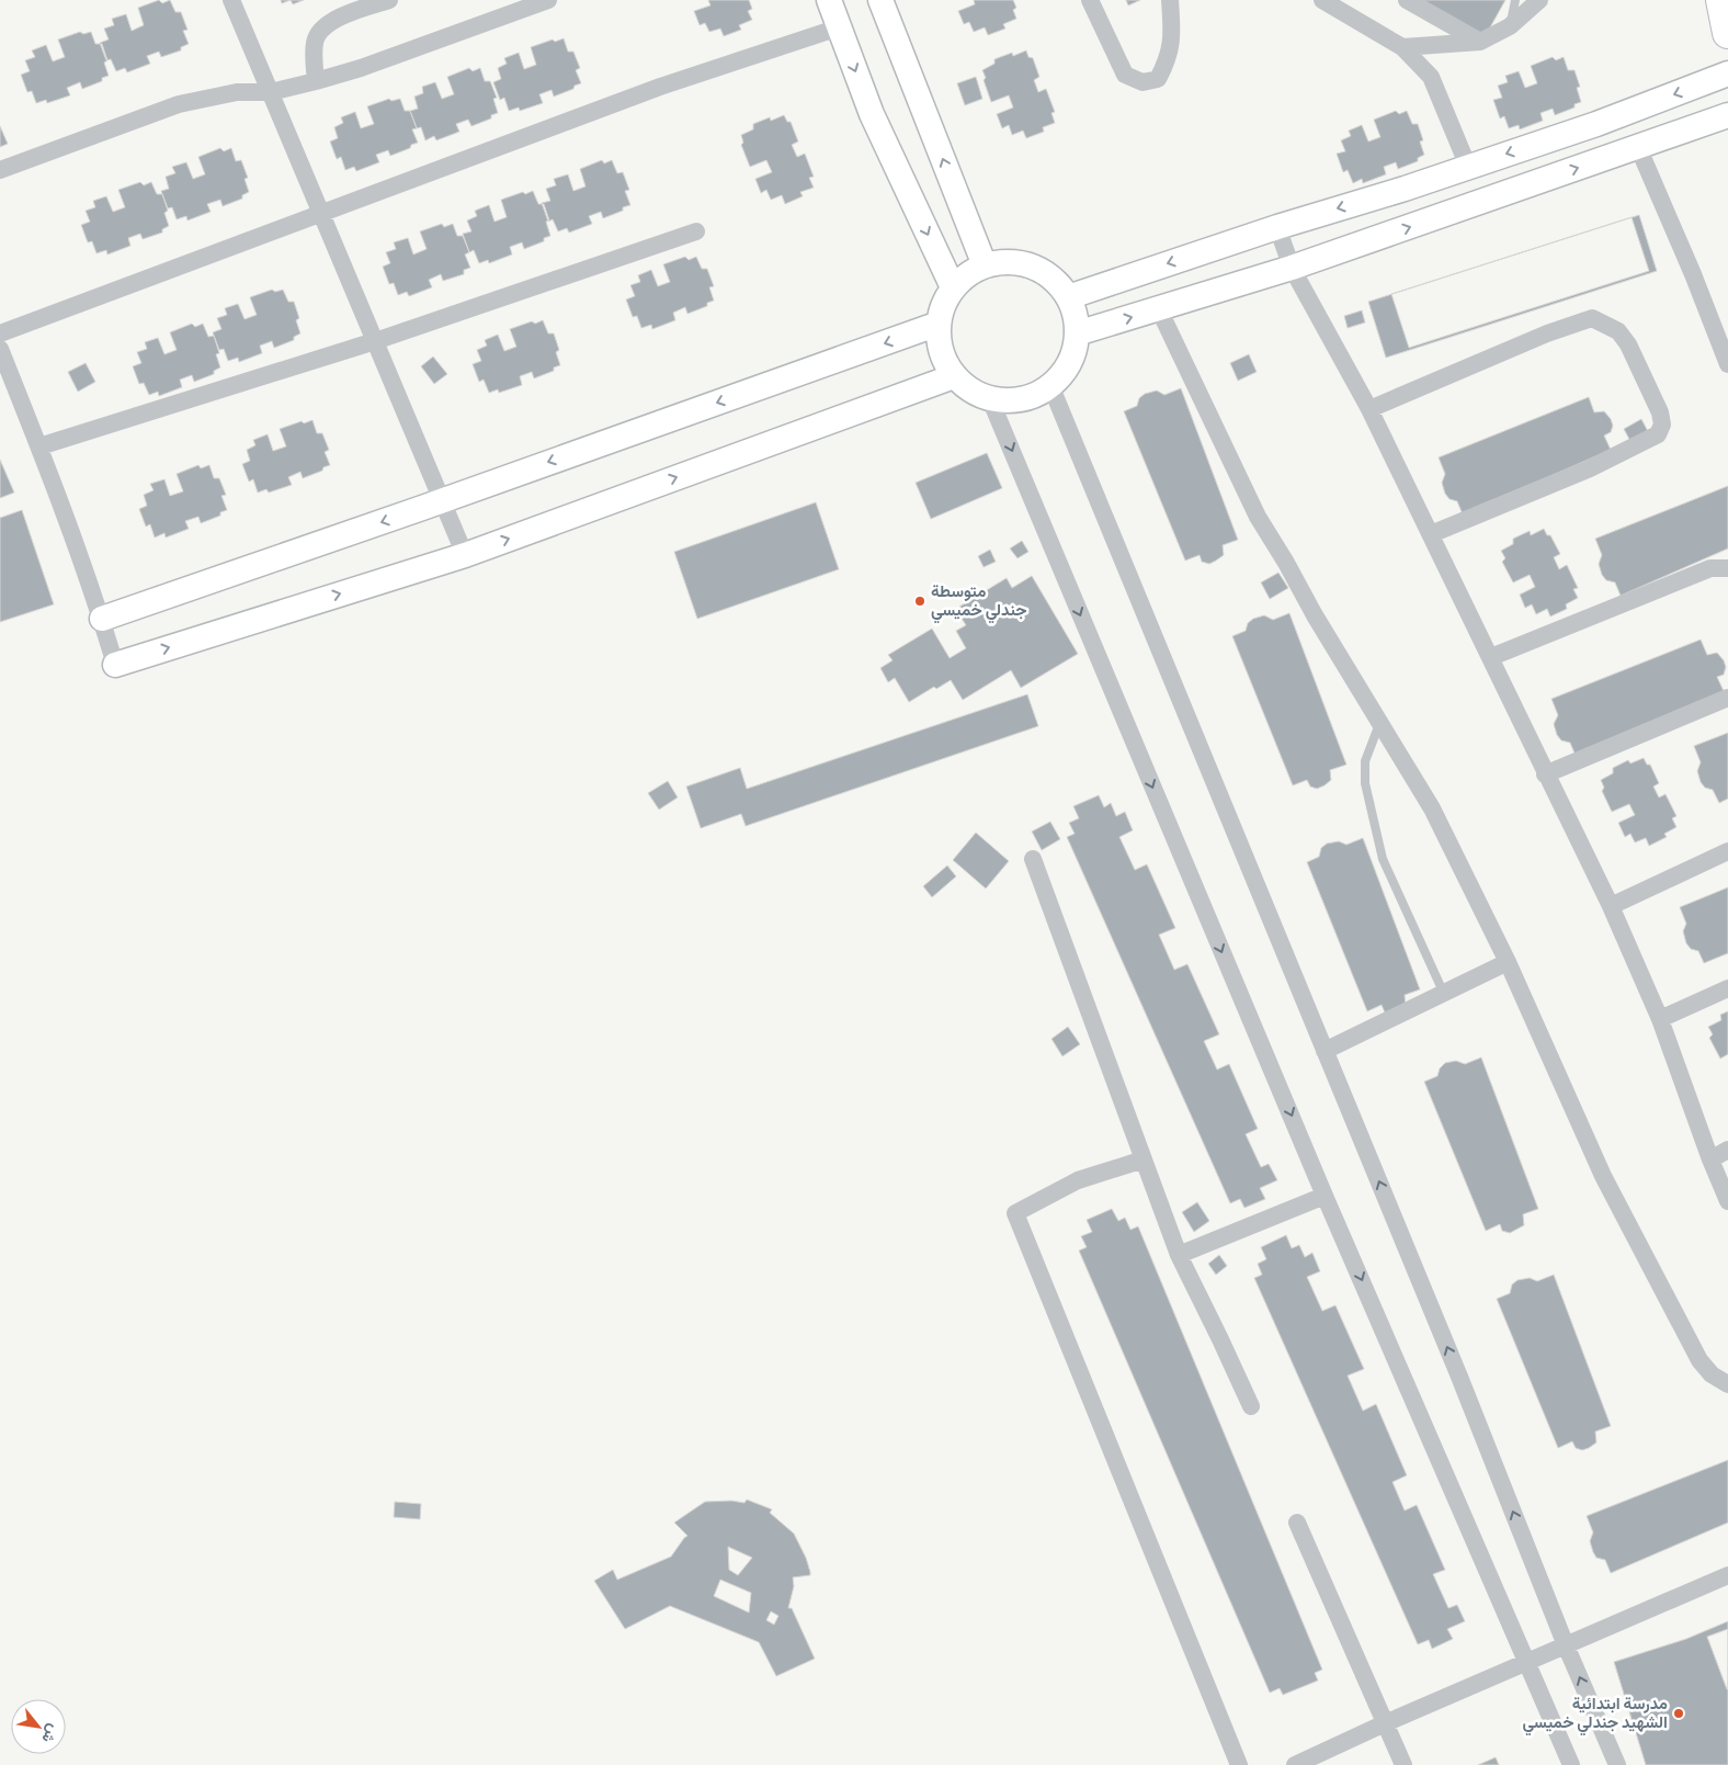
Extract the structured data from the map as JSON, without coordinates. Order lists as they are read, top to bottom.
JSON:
{
  "places": ["متوسطة جندلي خميسي", "مدرسة ابتدائية الشهيد جندلي خميسي"],
  "north": "bottom right"
}
